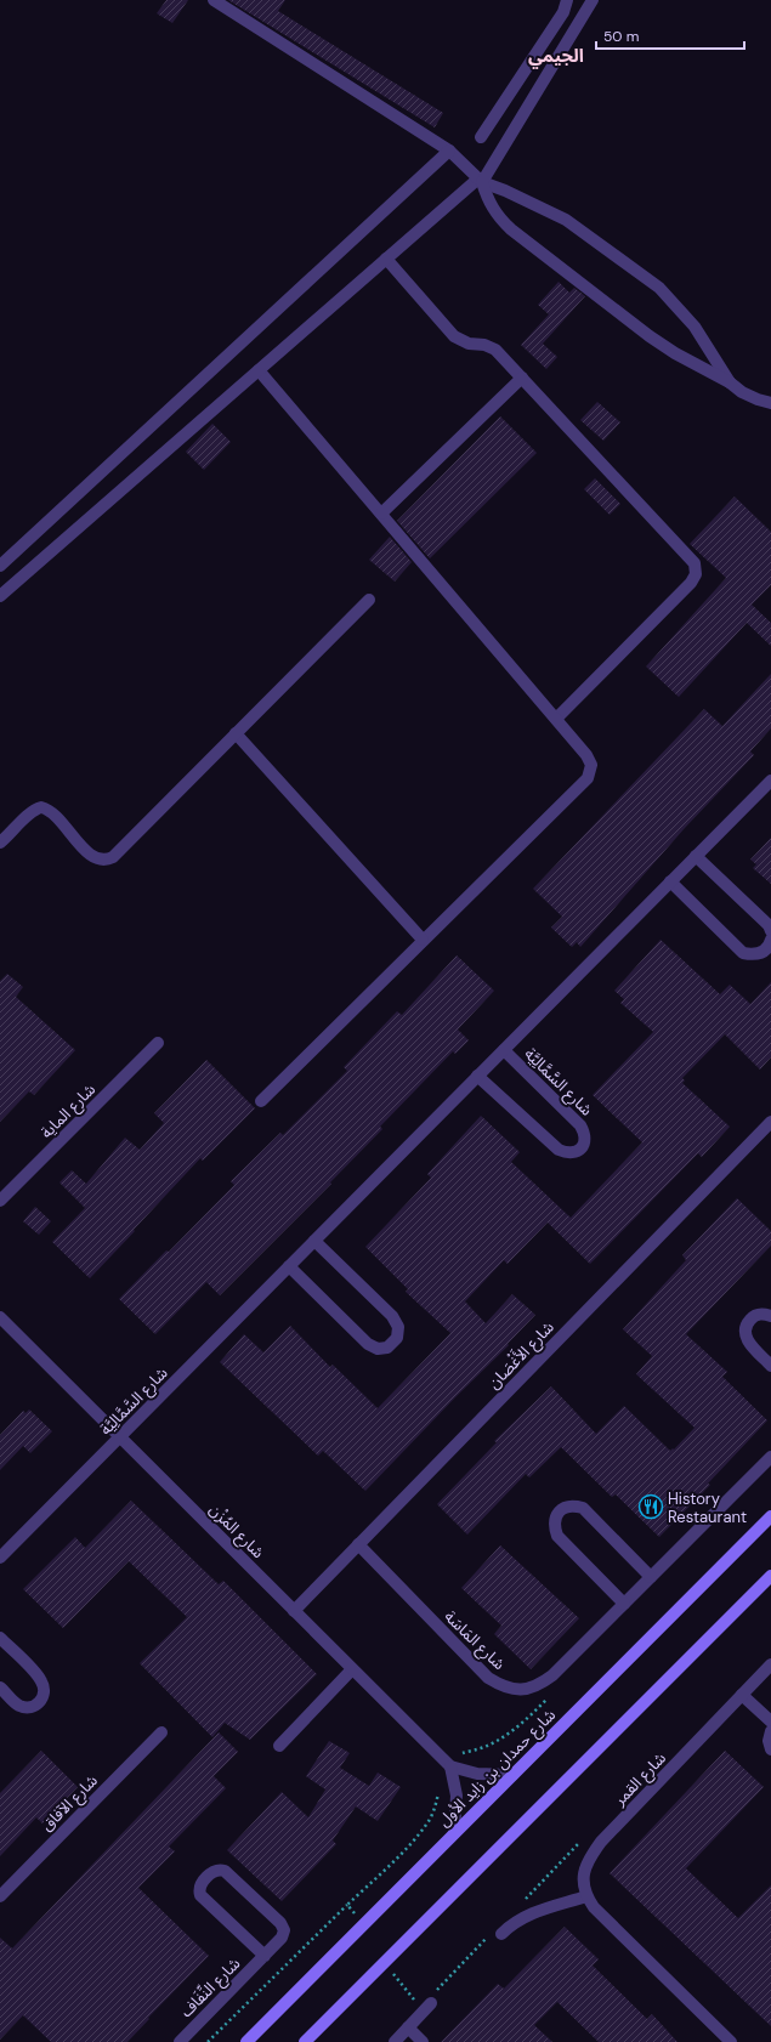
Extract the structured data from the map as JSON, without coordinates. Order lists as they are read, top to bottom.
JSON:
{
  "streets": {
    "main road": ["شارع حمدان بن زايد الأول"],
    "street": [
      "شارع السَّمَّالِيَّة",
      "شارع الماية",
      "شارع الأَغْصَان",
      "شارع المُزْن",
      "شارع المَاسَة",
      "شارع القمر",
      "شارع الآفاق",
      "شارع النِّفَاف"
    ]
  },
  "crossings": [
    ["شارع السَّمَّالِيَّة", "شارع المُزْن"],
    ["شارع الأَغْصَان", "شارع المُزْن"],
    ["شارع الأَغْصَان", "شارع المَاسَة"],
    ["شارع المُزْن", "شارع حمدان بن زايد الأول"]
  ],
  "districts": ["الجيمي"],
  "places": {
    "restaurant": ["History Restaurant"]
  },
  "scale_bar": "50 m"
}
